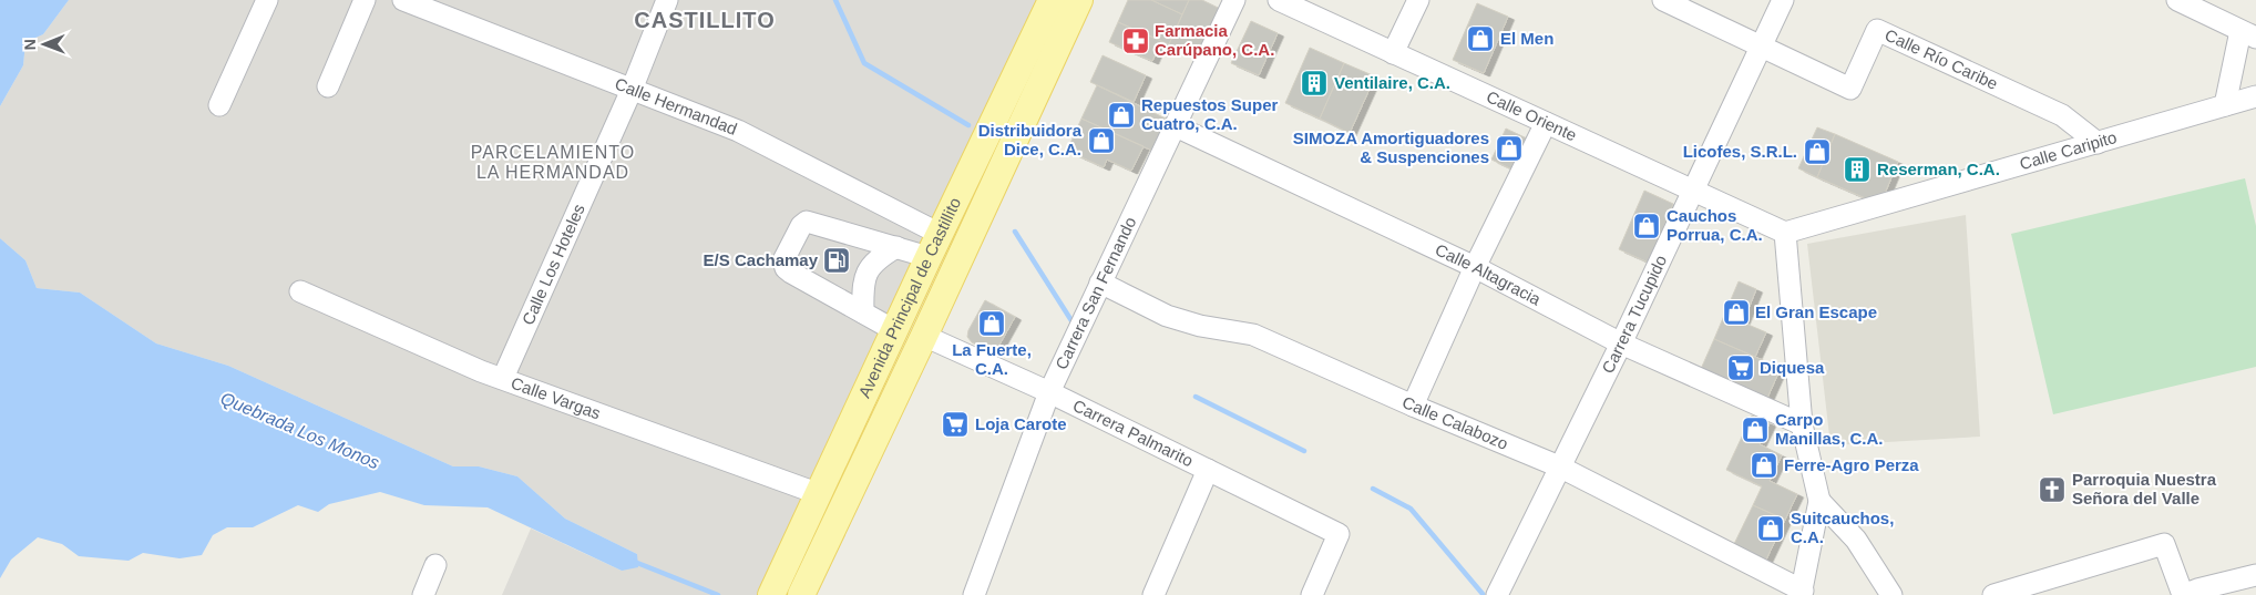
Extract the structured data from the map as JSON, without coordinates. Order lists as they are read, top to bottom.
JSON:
{
  "streets": {
    "main road": ["Avenida Principal de Castillito"],
    "street": [
      "Calle Río Caribe",
      "Calle Hermandad",
      "Calle Oriente",
      "Calle Caripito",
      "Calle Los Hoteles",
      "Calle Altagracia",
      "Carrera San Fernando",
      "Carrera Tucupido",
      "Calle Vargas",
      "Calle Calabozo",
      "Carrera Palmarito"
    ]
  },
  "crossings": [
    ["Calle Río Caribe", "Calle Caripito"],
    ["Calle Río Caribe", "Carrera Tucupido"],
    ["Calle Hermandad", "Calle Los Hoteles"],
    ["Calle Hermandad", "Avenida Principal de Castillito"],
    ["Calle Oriente", "Calle Caripito"],
    ["Calle Oriente", "Carrera Tucupido"],
    ["Calle Los Hoteles", "Calle Vargas"],
    ["Calle Altagracia", "Carrera San Fernando"],
    ["Calle Altagracia", "Carrera Tucupido"],
    ["Carrera San Fernando", "Calle Calabozo"],
    ["Carrera San Fernando", "Carrera Palmarito"],
    ["Avenida Principal de Castillito", "Calle Vargas"],
    ["Avenida Principal de Castillito", "Carrera Palmarito"],
    ["Carrera Tucupido", "Calle Calabozo"]
  ],
  "districts": ["CASTILLITO", "PARCELAMIENTO LA HERMANDAD"],
  "water": ["Quebrada Los Monos"],
  "places": {
    "shop": [
      "El Men",
      "Repuestos Super Cuatro, C.A.",
      "Distribuidora Dice, C.A.",
      "SIMOZA Amortiguadores & Suspenciones",
      "Licofes, S.R.L.",
      "Cauchos Porrua, C.A.",
      "El Gran Escape",
      "La Fuerte, C.A.",
      "Carpo Manillas, C.A.",
      "Ferre-Agro Perza",
      "Suitcauchos, C.A."
    ],
    "pharmacy": ["Farmacia Carúpano, C.A."],
    "building": ["Ventilaire, C.A.", "Reserman, C.A."],
    "fuel station": ["E/S Cachamay"],
    "supermarket": ["Diquesa", "Loja Carote"],
    "church": ["Parroquia Nuestra Señora del Valle"]
  },
  "north": "left"
}
